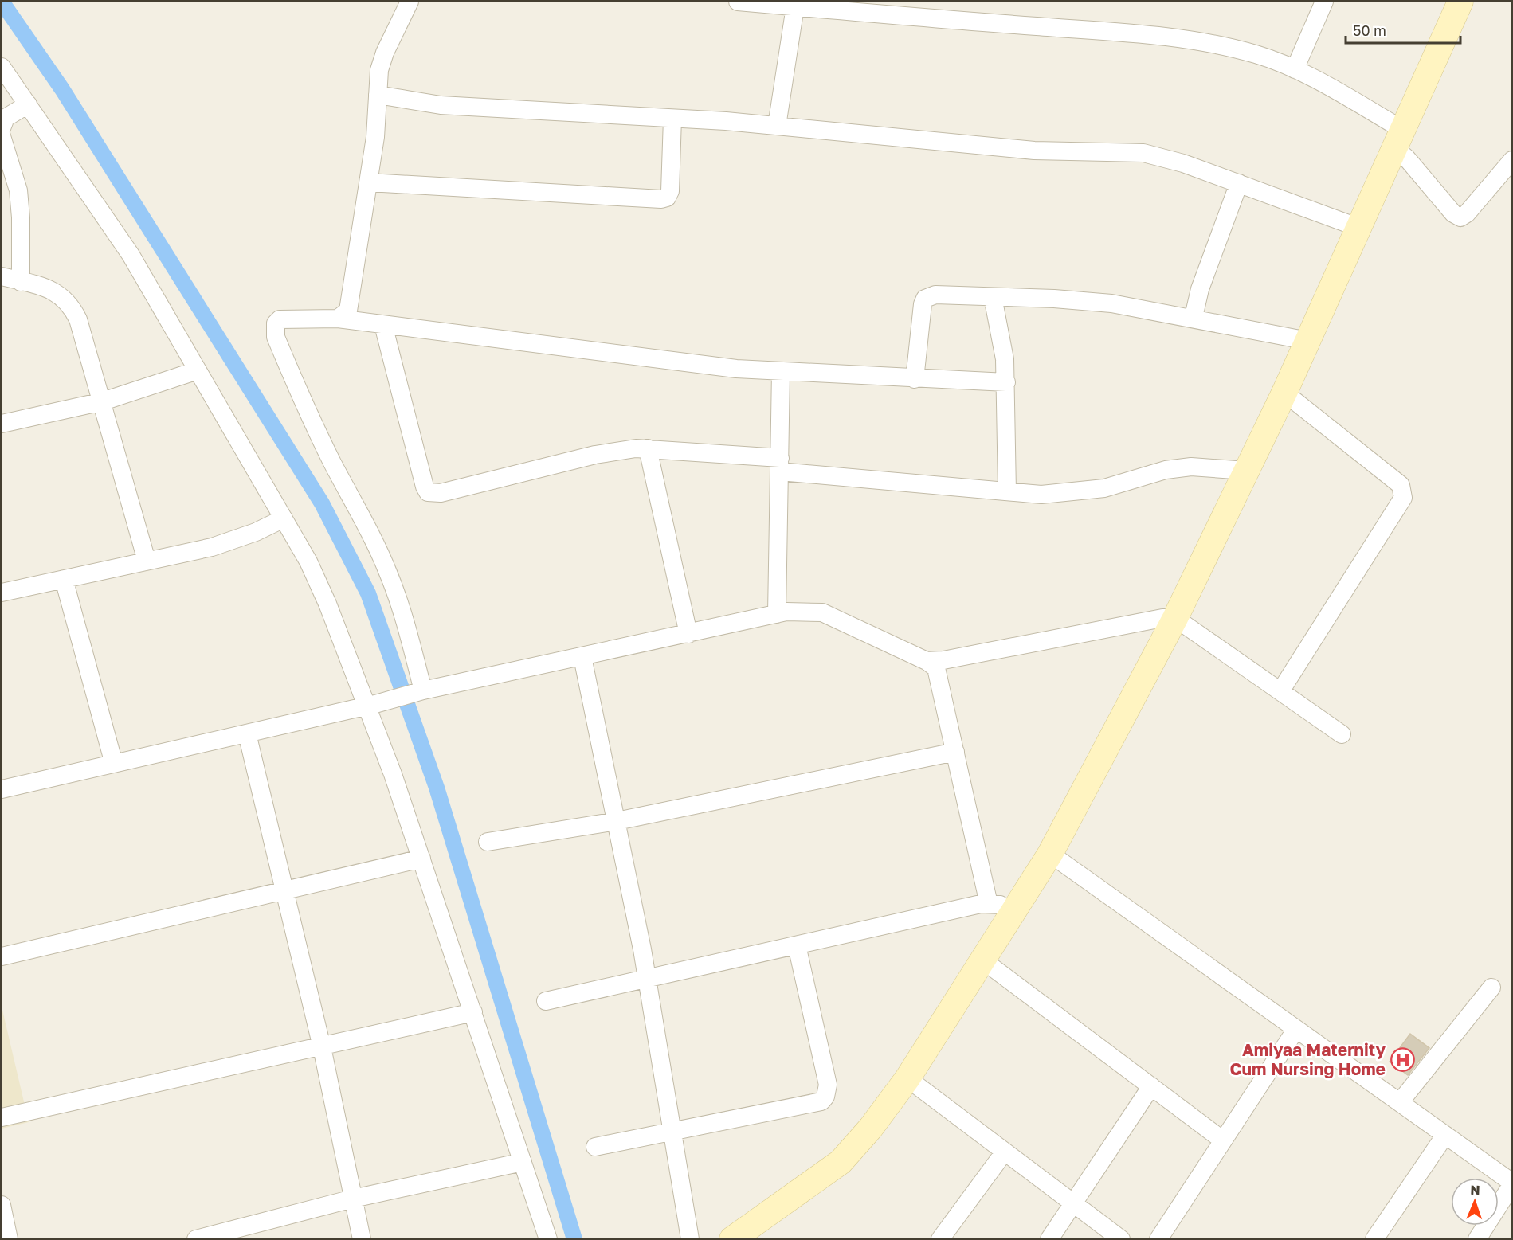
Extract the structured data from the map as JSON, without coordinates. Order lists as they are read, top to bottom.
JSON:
{
  "places": {
    "hospital": ["Amiyaa Maternity Cum Nursing Home"]
  },
  "scale_bar": "50 m",
  "north": "top"
}
